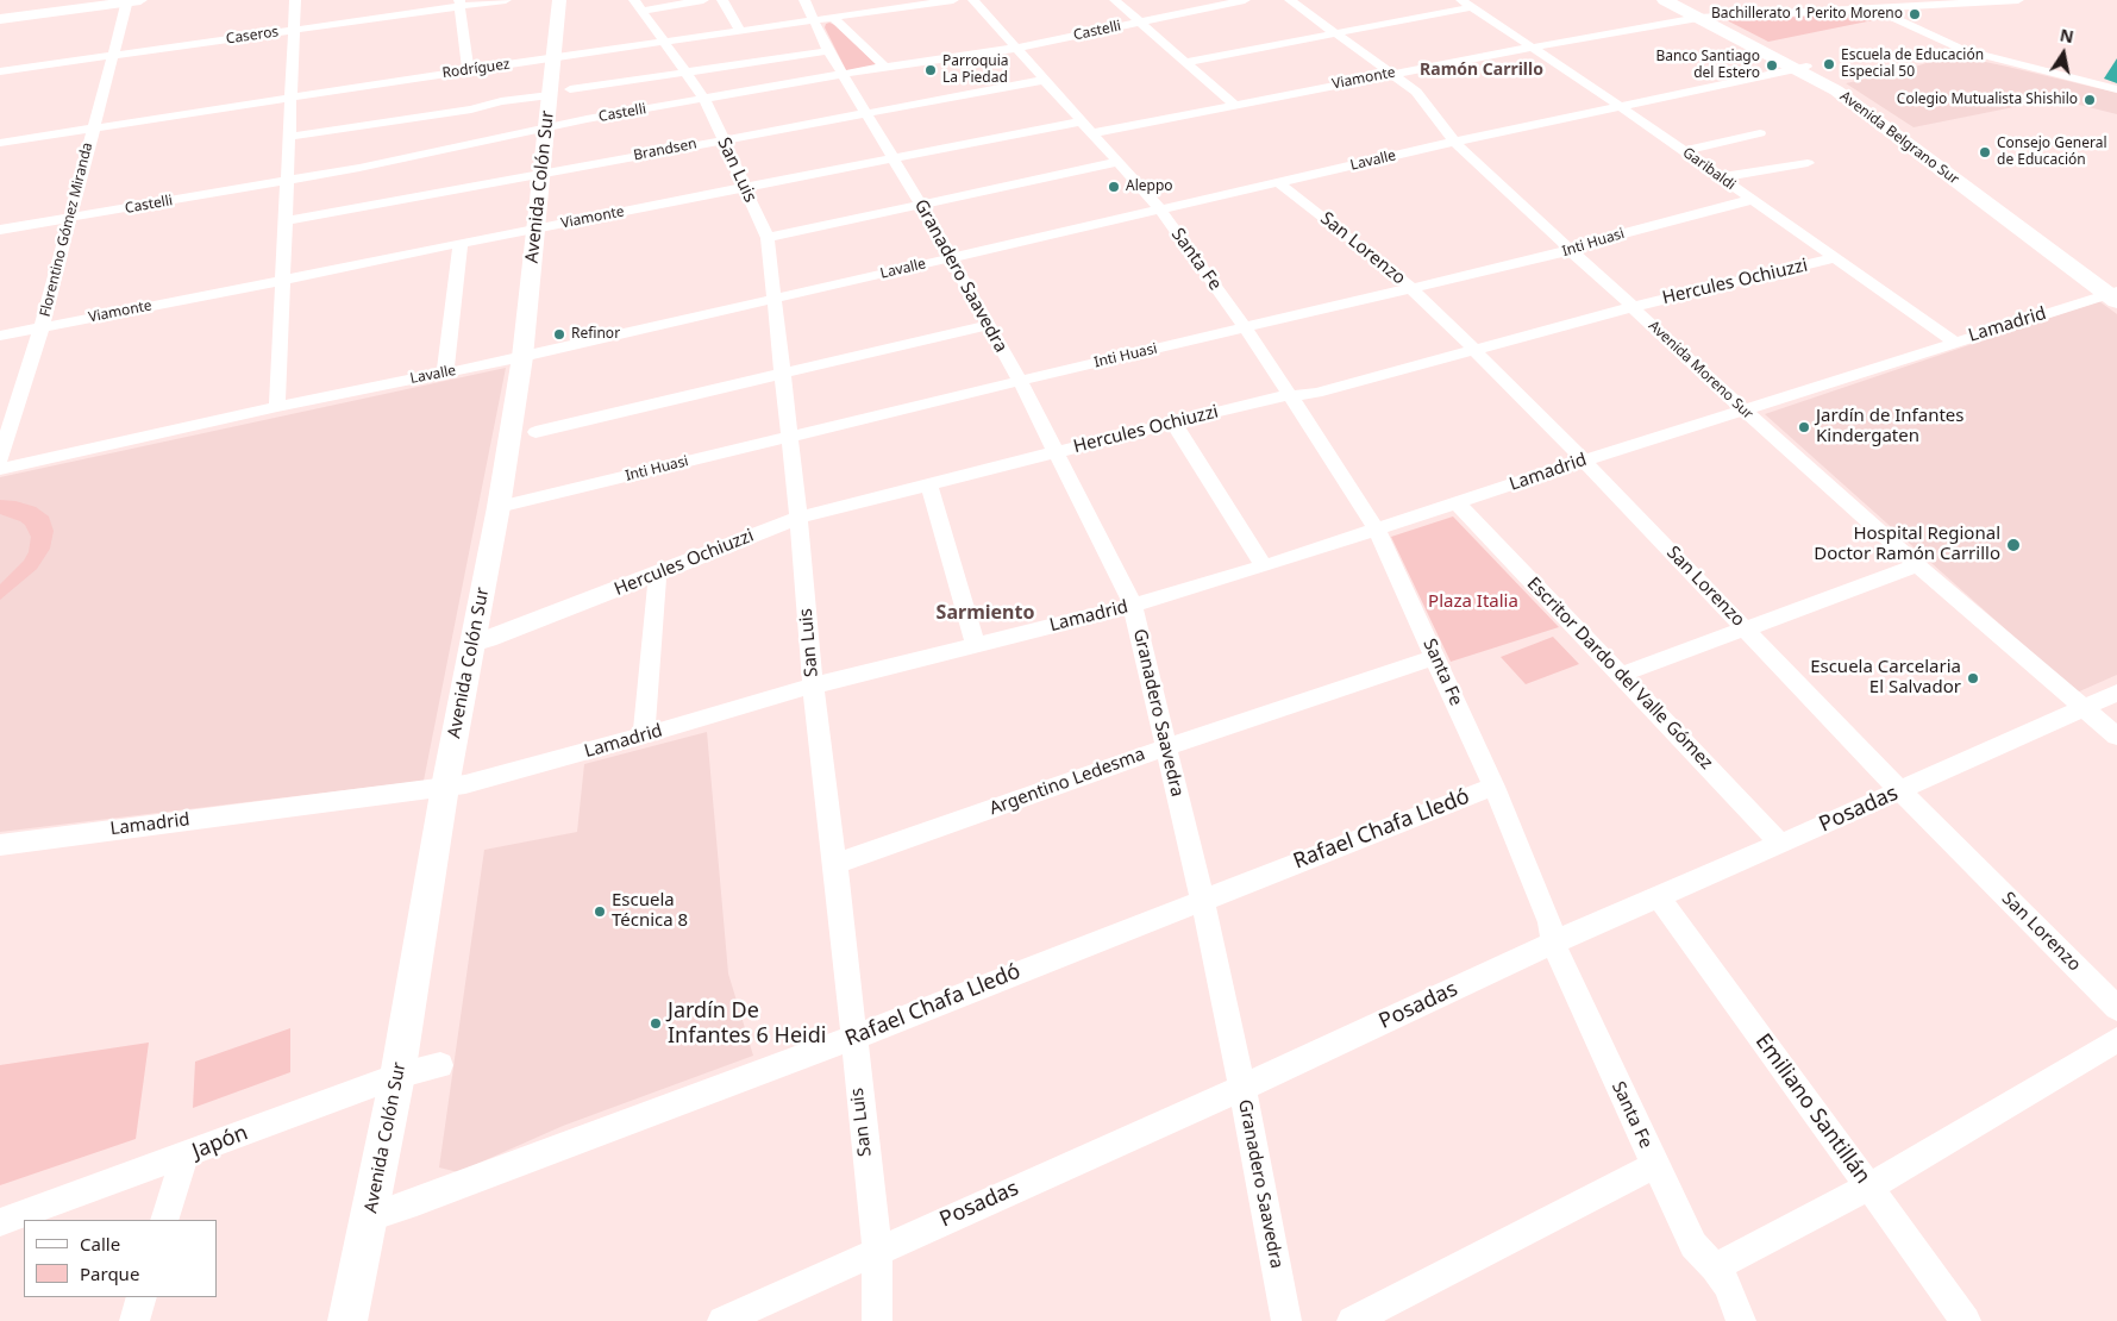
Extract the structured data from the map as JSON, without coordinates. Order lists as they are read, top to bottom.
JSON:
{
  "streets": {
    "highway": ["Avenida Belgrano Sur"],
    "main road": ["Avenida Colón Sur"],
    "street": [
      "Castelli",
      "Caseros",
      "Rodríguez",
      "Viamonte",
      "Brandsen",
      "Lavalle",
      "Garibaldi",
      "San Luis",
      "Florentino Gómez Miranda",
      "Inti Huasi",
      "San Lorenzo",
      "Santa Fe",
      "Granadero Saavedra",
      "Hercules Ochiuzzi",
      "Lamadrid",
      "Avenida Moreno Sur",
      "Escritor Dardo del Valle Gómez",
      "Argentino Ledesma",
      "Posadas",
      "Rafael Chafa Lledó",
      "Emiliano Santillán",
      "Japón"
    ]
  },
  "crossings": [
    ["Castelli", "San Luis"],
    ["Castelli", "Avenida Colón Sur"],
    ["Castelli", "Florentino Gómez Miranda"],
    ["Castelli", "Santa Fe"],
    ["Castelli", "Granadero Saavedra"],
    ["Caseros", "Florentino Gómez Miranda"],
    ["Rodríguez", "San Luis"],
    ["Rodríguez", "Avenida Colón Sur"],
    ["Rodríguez", "Florentino Gómez Miranda"],
    ["Rodríguez", "Granadero Saavedra"],
    ["Viamonte", "Avenida Belgrano Sur"],
    ["Viamonte", "Garibaldi"],
    ["Viamonte", "San Luis"],
    ["Viamonte", "Avenida Colón Sur"],
    ["Viamonte", "Florentino Gómez Miranda"],
    ["Viamonte", "Santa Fe"],
    ["Viamonte", "Granadero Saavedra"],
    ["Viamonte", "Avenida Moreno Sur"],
    ["Avenida Belgrano Sur", "Lavalle"],
    ["Avenida Belgrano Sur", "Lamadrid"],
    ["Brandsen", "San Luis"],
    ["Brandsen", "Avenida Colón Sur"],
    ["Brandsen", "Santa Fe"],
    ["Brandsen", "Granadero Saavedra"],
    ["Lavalle", "Garibaldi"],
    ["Lavalle", "San Luis"],
    ["Lavalle", "Avenida Colón Sur"],
    ["Lavalle", "San Lorenzo"],
    ["Lavalle", "Santa Fe"],
    ["Lavalle", "Granadero Saavedra"],
    ["Lavalle", "Avenida Moreno Sur"],
    ["Garibaldi", "Inti Huasi"],
    ["Garibaldi", "Hercules Ochiuzzi"],
    ["Garibaldi", "Lamadrid"],
    ["San Luis", "Inti Huasi"],
    ["San Luis", "Hercules Ochiuzzi"],
    ["San Luis", "Lamadrid"],
    ["San Luis", "Argentino Ledesma"],
    ["San Luis", "Posadas"],
    ["San Luis", "Rafael Chafa Lledó"],
    ["Avenida Colón Sur", "Inti Huasi"],
    ["Avenida Colón Sur", "Hercules Ochiuzzi"],
    ["Avenida Colón Sur", "Lamadrid"],
    ["Avenida Colón Sur", "Rafael Chafa Lledó"],
    ["Avenida Colón Sur", "Japón"],
    ["Inti Huasi", "San Lorenzo"],
    ["Inti Huasi", "Santa Fe"],
    ["Inti Huasi", "Granadero Saavedra"],
    ["Inti Huasi", "Avenida Moreno Sur"],
    ["San Lorenzo", "Hercules Ochiuzzi"],
    ["San Lorenzo", "Lamadrid"],
    ["San Lorenzo", "Posadas"],
    ["Santa Fe", "Hercules Ochiuzzi"],
    ["Santa Fe", "Lamadrid"],
    ["Santa Fe", "Argentino Ledesma"],
    ["Santa Fe", "Posadas"],
    ["Santa Fe", "Rafael Chafa Lledó"],
    ["Granadero Saavedra", "Hercules Ochiuzzi"],
    ["Granadero Saavedra", "Lamadrid"],
    ["Granadero Saavedra", "Argentino Ledesma"],
    ["Granadero Saavedra", "Posadas"],
    ["Granadero Saavedra", "Rafael Chafa Lledó"],
    ["Hercules Ochiuzzi", "Avenida Moreno Sur"],
    ["Lamadrid", "Avenida Moreno Sur"],
    ["Lamadrid", "Escritor Dardo del Valle Gómez"],
    ["Avenida Moreno Sur", "Posadas"],
    ["Escritor Dardo del Valle Gómez", "Posadas"],
    ["Posadas", "Emiliano Santillán"]
  ],
  "districts": ["Ramón Carrillo", "Sarmiento"],
  "parks": ["Plaza Italia"],
  "places": [
    "Bachillerato 1 Perito Moreno",
    "Escuela de Educación Especial 50",
    "Banco Santiago del Estero",
    "Parroquia La Piedad",
    "Colegio Mutualista Shishilo",
    "Consejo General de Educación",
    "Aleppo",
    "Refinor",
    "Jardín de Infantes Kindergaten",
    "Hospital Regional Doctor Ramón Carrillo",
    "Escuela Carcelaria El Salvador",
    "Escuela Técnica 8",
    "Jardín De Infantes 6 Heidi"
  ],
  "legend": ["Calle", "Parque"],
  "north": "top"
}
